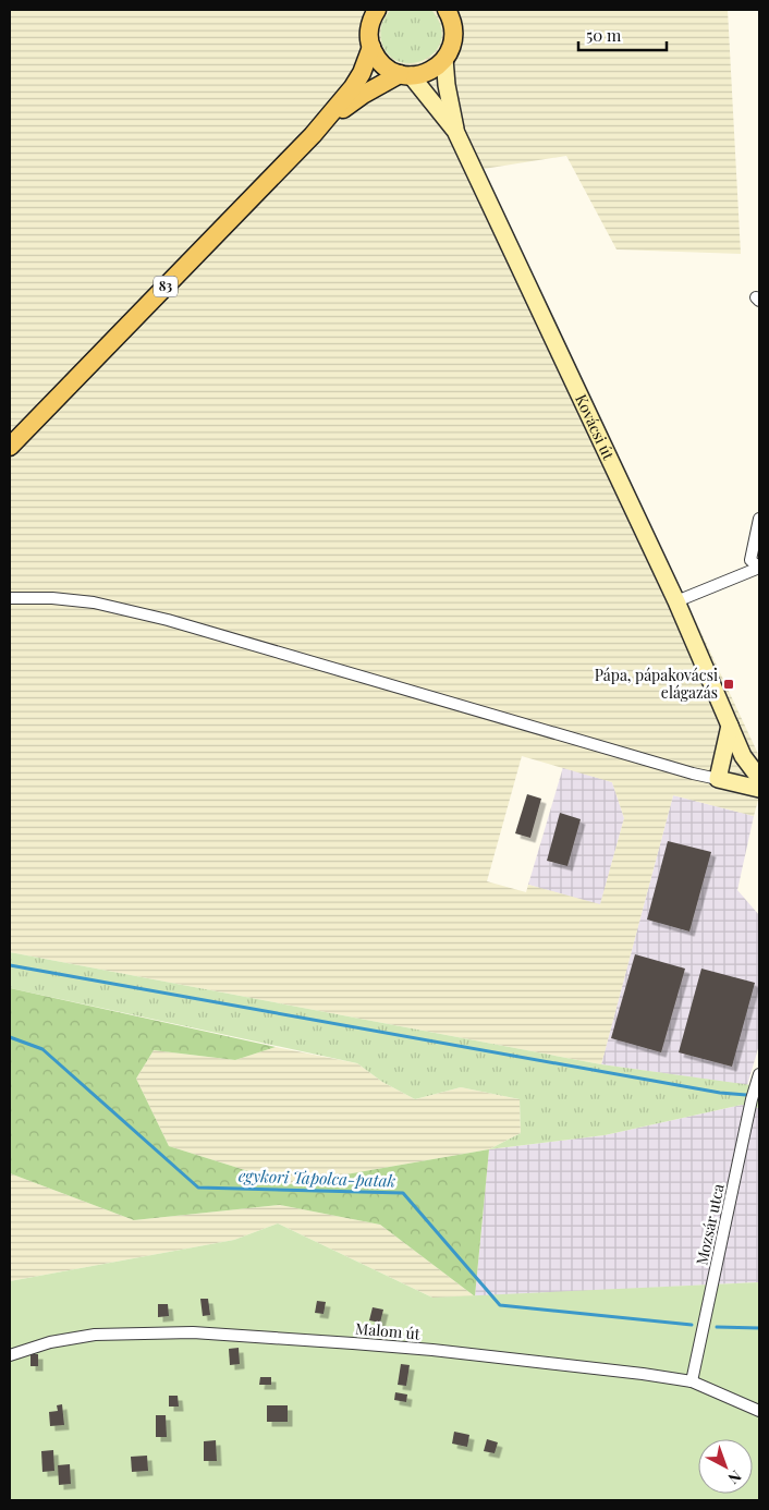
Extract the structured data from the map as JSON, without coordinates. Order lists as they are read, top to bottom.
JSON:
{
  "streets": {
    "main road": ["83"],
    "street": ["Kovácsi út", "Mozsár utca", "Malom út"]
  },
  "crossings": [
    ["83", "Kovácsi út"],
    ["Mozsár utca", "Malom út"]
  ],
  "water": ["egykori Tapolca-patak"],
  "places": {
    "transit": ["Pápa, pápakovácsi elágazás"]
  },
  "scale_bar": "50 m",
  "north": "bottom right"
}
